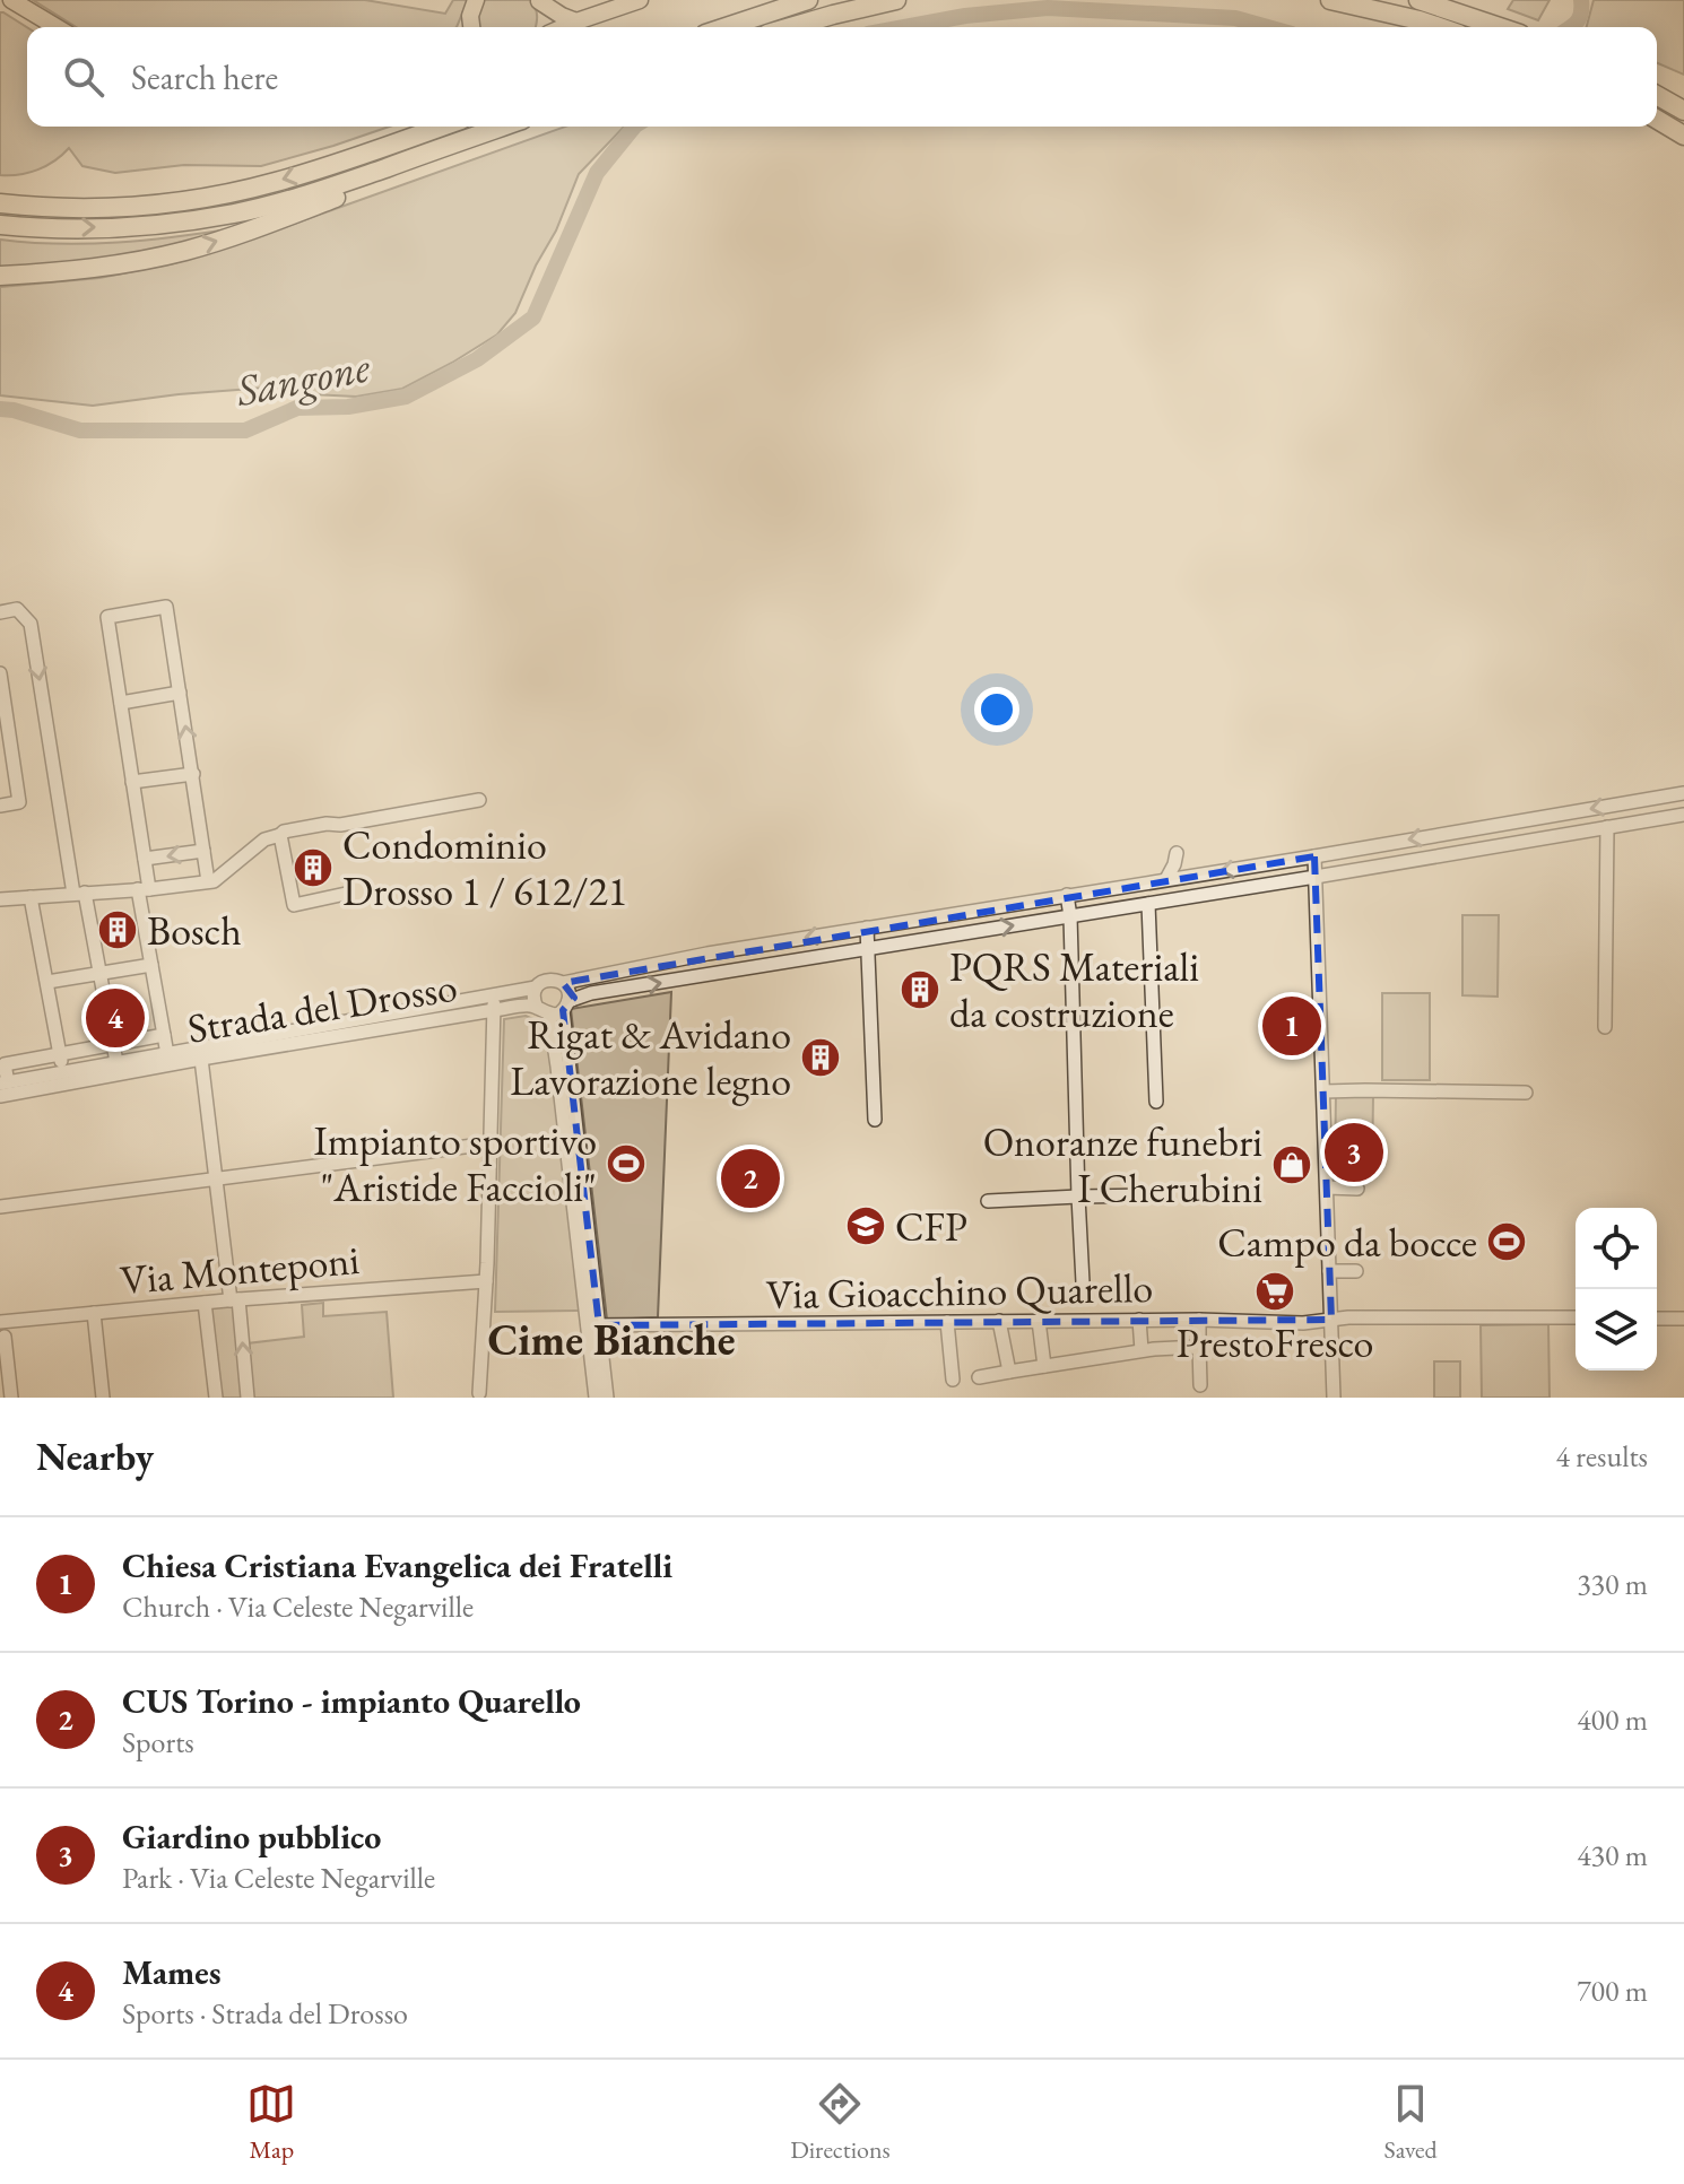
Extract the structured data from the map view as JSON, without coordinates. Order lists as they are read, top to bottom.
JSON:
{
  "streets": {
    "street": ["Strada del Drosso", "Via Monteponi", "Via Gioacchino Quarello"]
  },
  "crossings": [
    ["Strada del Drosso", "Via Monteponi"]
  ],
  "districts": ["Cime Bianche"],
  "water": ["Sangone"],
  "places": {
    "building": [
      "Condominio Drosso 1 / 612/21",
      "Bosch",
      "PQRS Materiali da costruzione",
      "Rigat & Avidano Lavorazione legno"
    ],
    "sports": ["Impianto sportivo \"Aristide Faccioli\"", "Campo da bocce"],
    "shop": ["Onoranze funebri I Cherubini"],
    "school or university": ["CFP"],
    "supermarket": ["PrestoFresco"]
  },
  "page": {
    "search": "Search here",
    "pins": [
      "4",
      "1",
      "3",
      "2"
    ],
    "heading": ["Nearby", "4 results"],
    "list": [
      {
        "mark": "1",
        "name": "Chiesa Cristiana Evangelica dei Fratelli",
        "note": "Church · Via Celeste Negarville",
        "value": "330 m"
      },
      {
        "mark": "2",
        "name": "CUS Torino - impianto Quarello",
        "note": "Sports",
        "value": "400 m"
      },
      {
        "mark": "3",
        "name": "Giardino pubblico",
        "note": "Park · Via Celeste Negarville",
        "value": "430 m"
      },
      {
        "mark": "4",
        "name": "Mames",
        "note": "Sports · Strada del Drosso",
        "value": "700 m"
      }
    ],
    "nav": ["Map", "Directions", "Saved"]
  }
}
